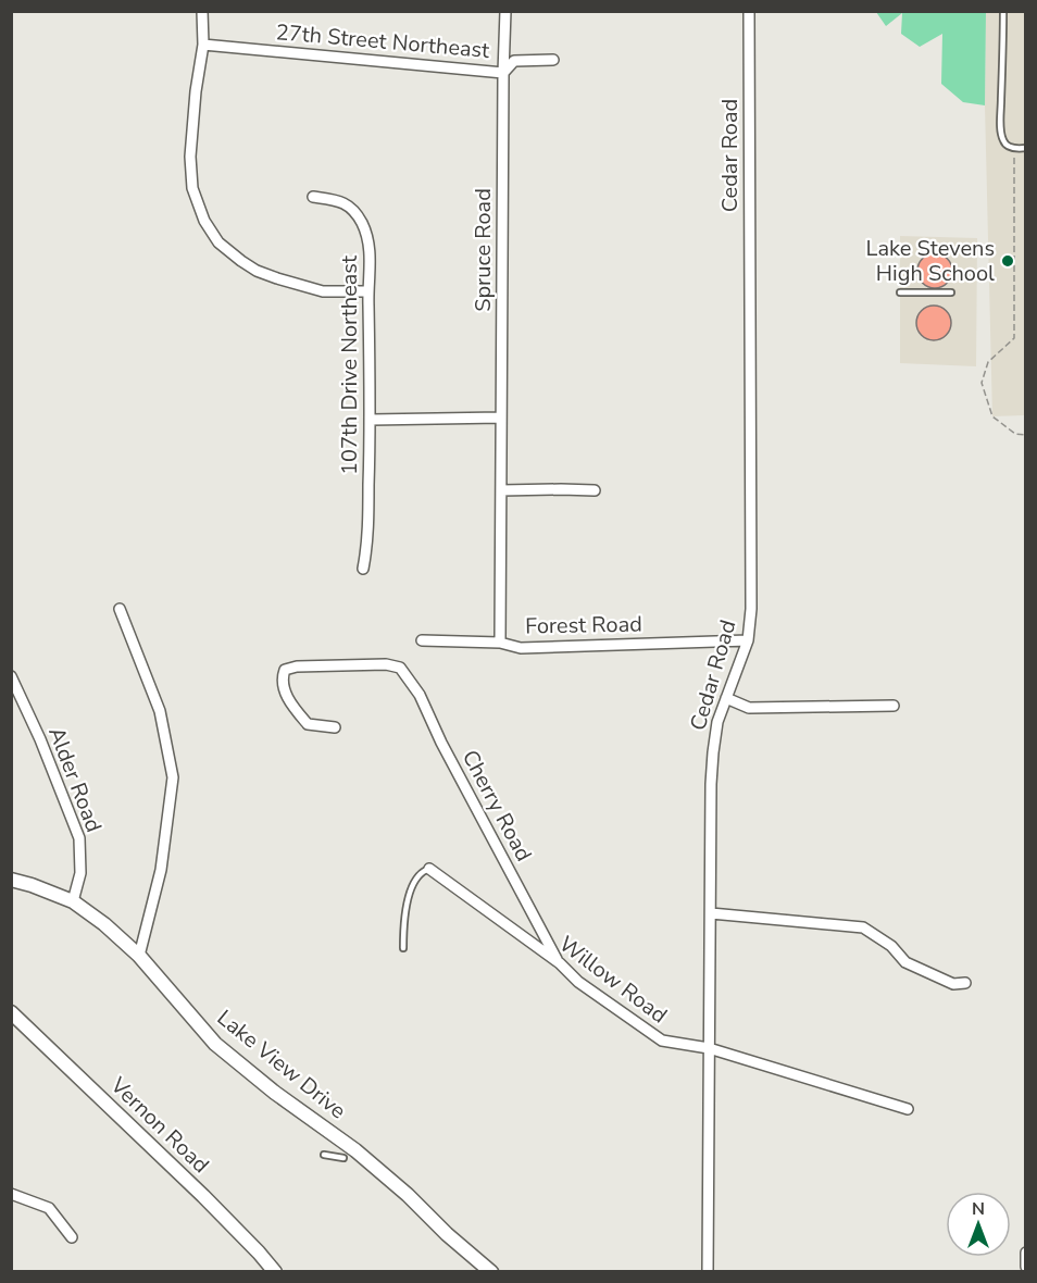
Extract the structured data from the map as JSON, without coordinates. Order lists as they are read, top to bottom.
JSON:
{
  "streets": {
    "street": [
      "27th Street Northeast",
      "Cedar Road",
      "Spruce Road",
      "107th Drive Northeast",
      "Forest Road",
      "Alder Road",
      "Cherry Road",
      "Willow Road",
      "Lake View Drive",
      "Vernon Road"
    ]
  },
  "crossings": [
    ["27th Street Northeast", "Spruce Road"],
    ["Cedar Road", "Forest Road"],
    ["Cedar Road", "Willow Road"],
    ["Spruce Road", "Forest Road"],
    ["Alder Road", "Lake View Drive"],
    ["Cherry Road", "Willow Road"]
  ],
  "places": ["Lake Stevens High School"],
  "north": "top"
}
